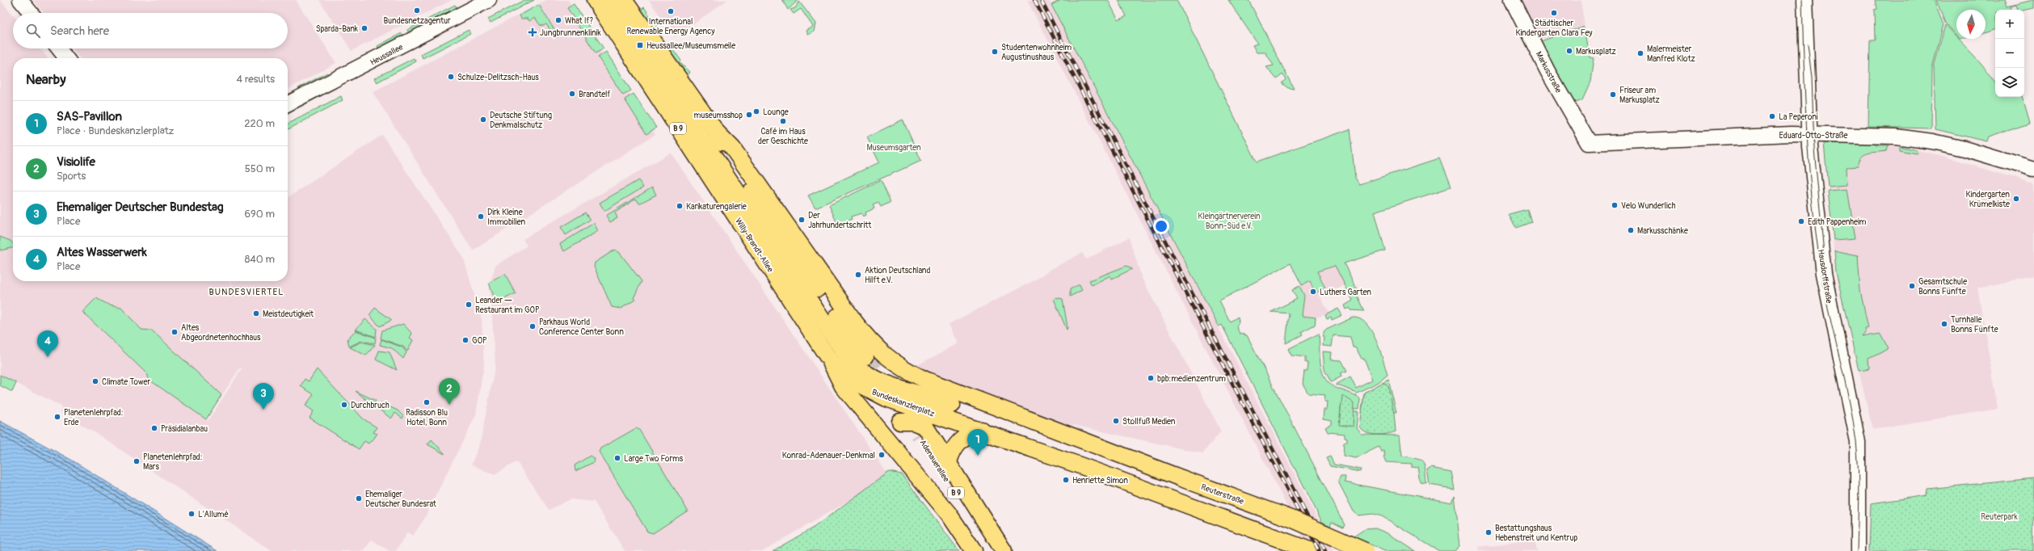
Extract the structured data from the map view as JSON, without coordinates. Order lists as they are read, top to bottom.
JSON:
{
  "streets": {
    "main road": [
      "B 9",
      "Willy-Brandt-Allee",
      "Bundeskanzlerplatz",
      "Adenauerallee",
      "Reuterstraße"
    ],
    "street": [
      "Heussallee",
      "Markusstraße",
      "Eduard-Otto-Straße",
      "Hausdorffstraße"
    ]
  },
  "crossings": [
    ["Markusstraße", "Eduard-Otto-Straße"],
    ["B 9", "Willy-Brandt-Allee"],
    ["B 9", "Bundeskanzlerplatz"],
    ["Eduard-Otto-Straße", "Hausdorffstraße"],
    ["Willy-Brandt-Allee", "Bundeskanzlerplatz"]
  ],
  "districts": ["BUNDESVIERTEL"],
  "parks": ["Museumsgarten", "Kleingärtnerverein Bonn-Süd e.V.", "Reuterpark"],
  "places": {
    "other": [
      "Bundesnetzagentur",
      "International Renewable Energy Agency",
      "Städtischer Kindergarten Clara Fey",
      "What If?",
      "Sparda-Bank",
      "Markusplatz",
      "Studentenwohnheim Augustinushaus",
      "Malermeister Manfred Klotz",
      "Schulze-Delitzsch-Haus",
      "Brandtelf",
      "Friseur am Markusplatz",
      "Lounge",
      "museumsshop",
      "La Peperoni",
      "Deutsche Stiftung Denkmalschutz",
      "Café im Haus der Geschichte",
      "Kindergarten Krümelkiste",
      "Velo Wunderlich",
      "Karikaturengalerie",
      "Dirk Kleine Immobilien",
      "Der Jahrhundertschritt",
      "Edith Pappenheim",
      "Markusschänke",
      "Aktion Deutschland Hilft e.V.",
      "Gesamtschule Bonns Fünfte",
      "Luthers Garten",
      "Leander — Restaurant im GOP",
      "Meistdeutigkeit",
      "Turnhalle Bonns Fünfte",
      "Parkhaus World Conference Center Bonn",
      "Altes Abgeordnetenhochhaus",
      "GOP",
      "bpb:medienzentrum",
      "Climate Tower",
      "Radisson Blu Hotel, Bonn",
      "Durchbruch",
      "Planetenlehrpfad: Erde",
      "Stollfuß Medien",
      "Präsidialanbau",
      "Konrad-Adenauer-Denkmal",
      "Large Two Forms",
      "Planetenlehrpfad: Mars",
      "Henriette Simon",
      "Ehemaliger Deutscher Bundesrat",
      "L'Allumé",
      "Bestattungshaus Hebenstreit und Kentrup"
    ],
    "health": ["Jungbrunnenklinik"],
    "transit": ["Heussallee/Museumsmeile"]
  },
  "north": "bottom",
  "page": {
    "map_buttons": ["+", "−"],
    "search": "Search here",
    "heading": ["Nearby", "4 results"],
    "list": [
      {
        "mark": "1",
        "name": "SAS-Pavillon",
        "note": "Place · Bundeskanzlerplatz",
        "value": "220 m"
      },
      {
        "mark": "2",
        "name": "Visiolife",
        "note": "Sports",
        "value": "550 m"
      },
      {
        "mark": "3",
        "name": "Ehemaliger Deutscher Bundestag",
        "note": "Place",
        "value": "690 m"
      },
      {
        "mark": "4",
        "name": "Altes Wasserwerk",
        "note": "Place",
        "value": "840 m"
      }
    ],
    "pins": [
      "4",
      "2",
      "3",
      "1"
    ]
  }
}
